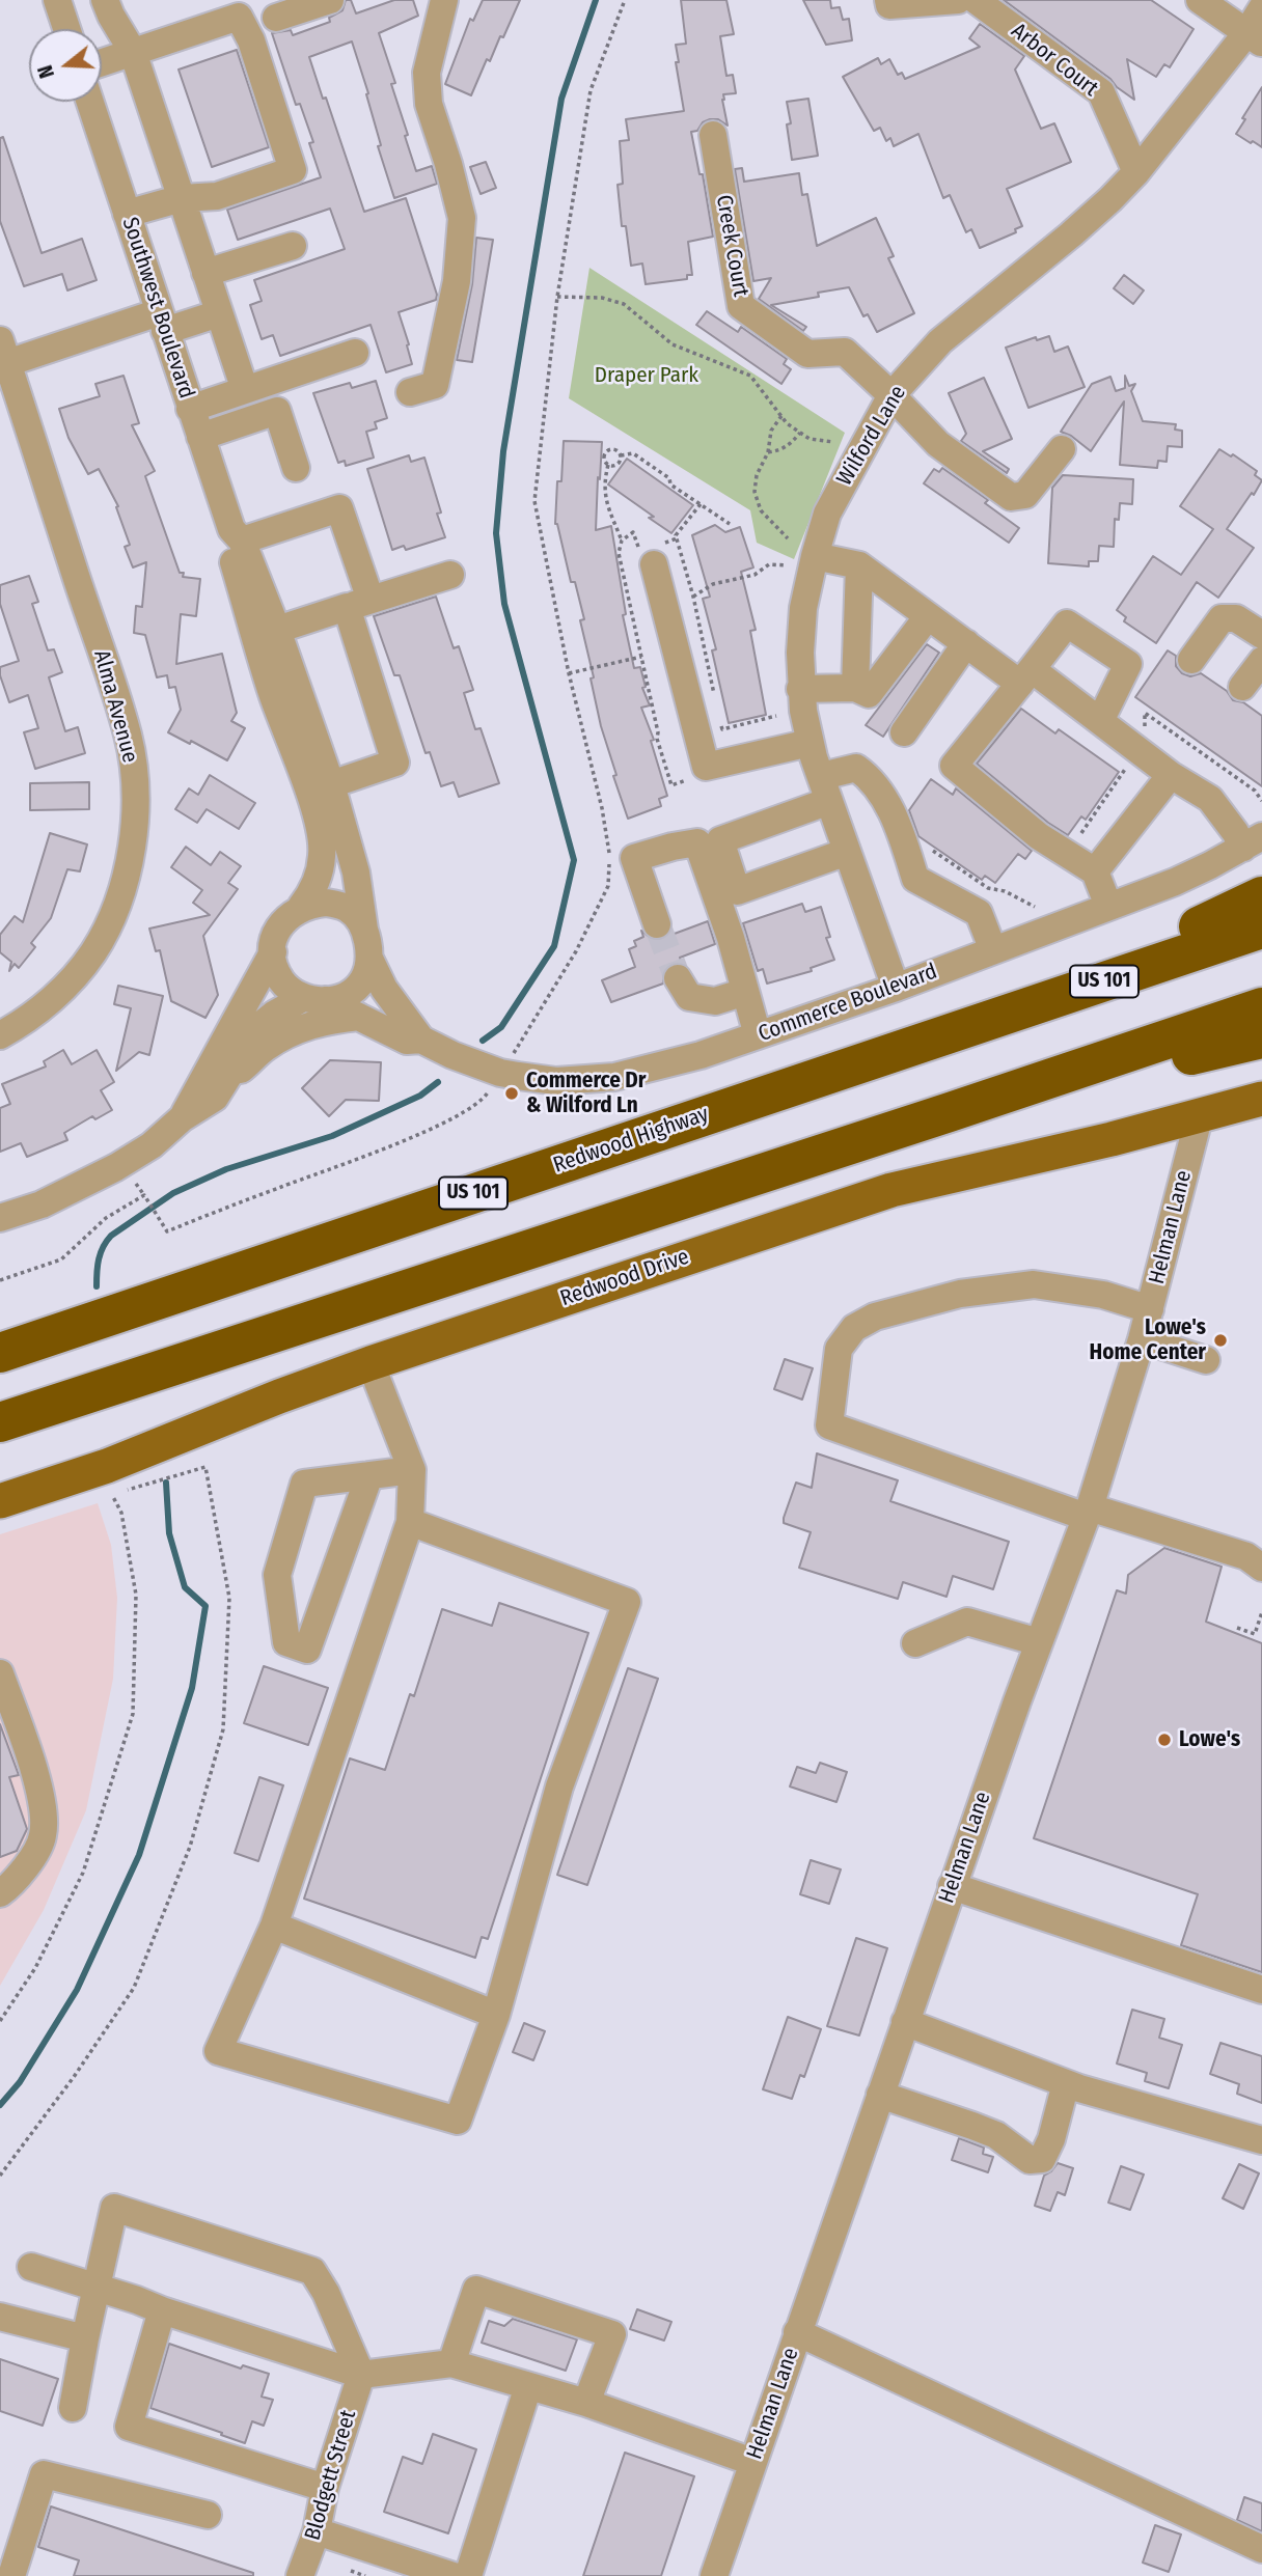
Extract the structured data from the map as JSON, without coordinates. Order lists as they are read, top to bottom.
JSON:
{
  "streets": {
    "highway": ["US 101", "Redwood Highway"],
    "main road": ["Redwood Drive"],
    "street": [
      "Arbor Court",
      "Creek Court",
      "Southwest Boulevard",
      "Wilford Lane",
      "Alma Avenue",
      "Commerce Boulevard",
      "Helman Lane",
      "Blodgett Street"
    ]
  },
  "crossings": [
    ["Arbor Court", "Wilford Lane"],
    ["Creek Court", "Wilford Lane"],
    ["Southwest Boulevard", "Commerce Boulevard"],
    ["Wilford Lane", "Commerce Boulevard"],
    ["Helman Lane", "Redwood Drive"]
  ],
  "parks": ["Draper Park"],
  "places": ["Commerce Dr & Wilford Ln", "Lowe's Home Center", "Lowe's"],
  "north": "left"
}
